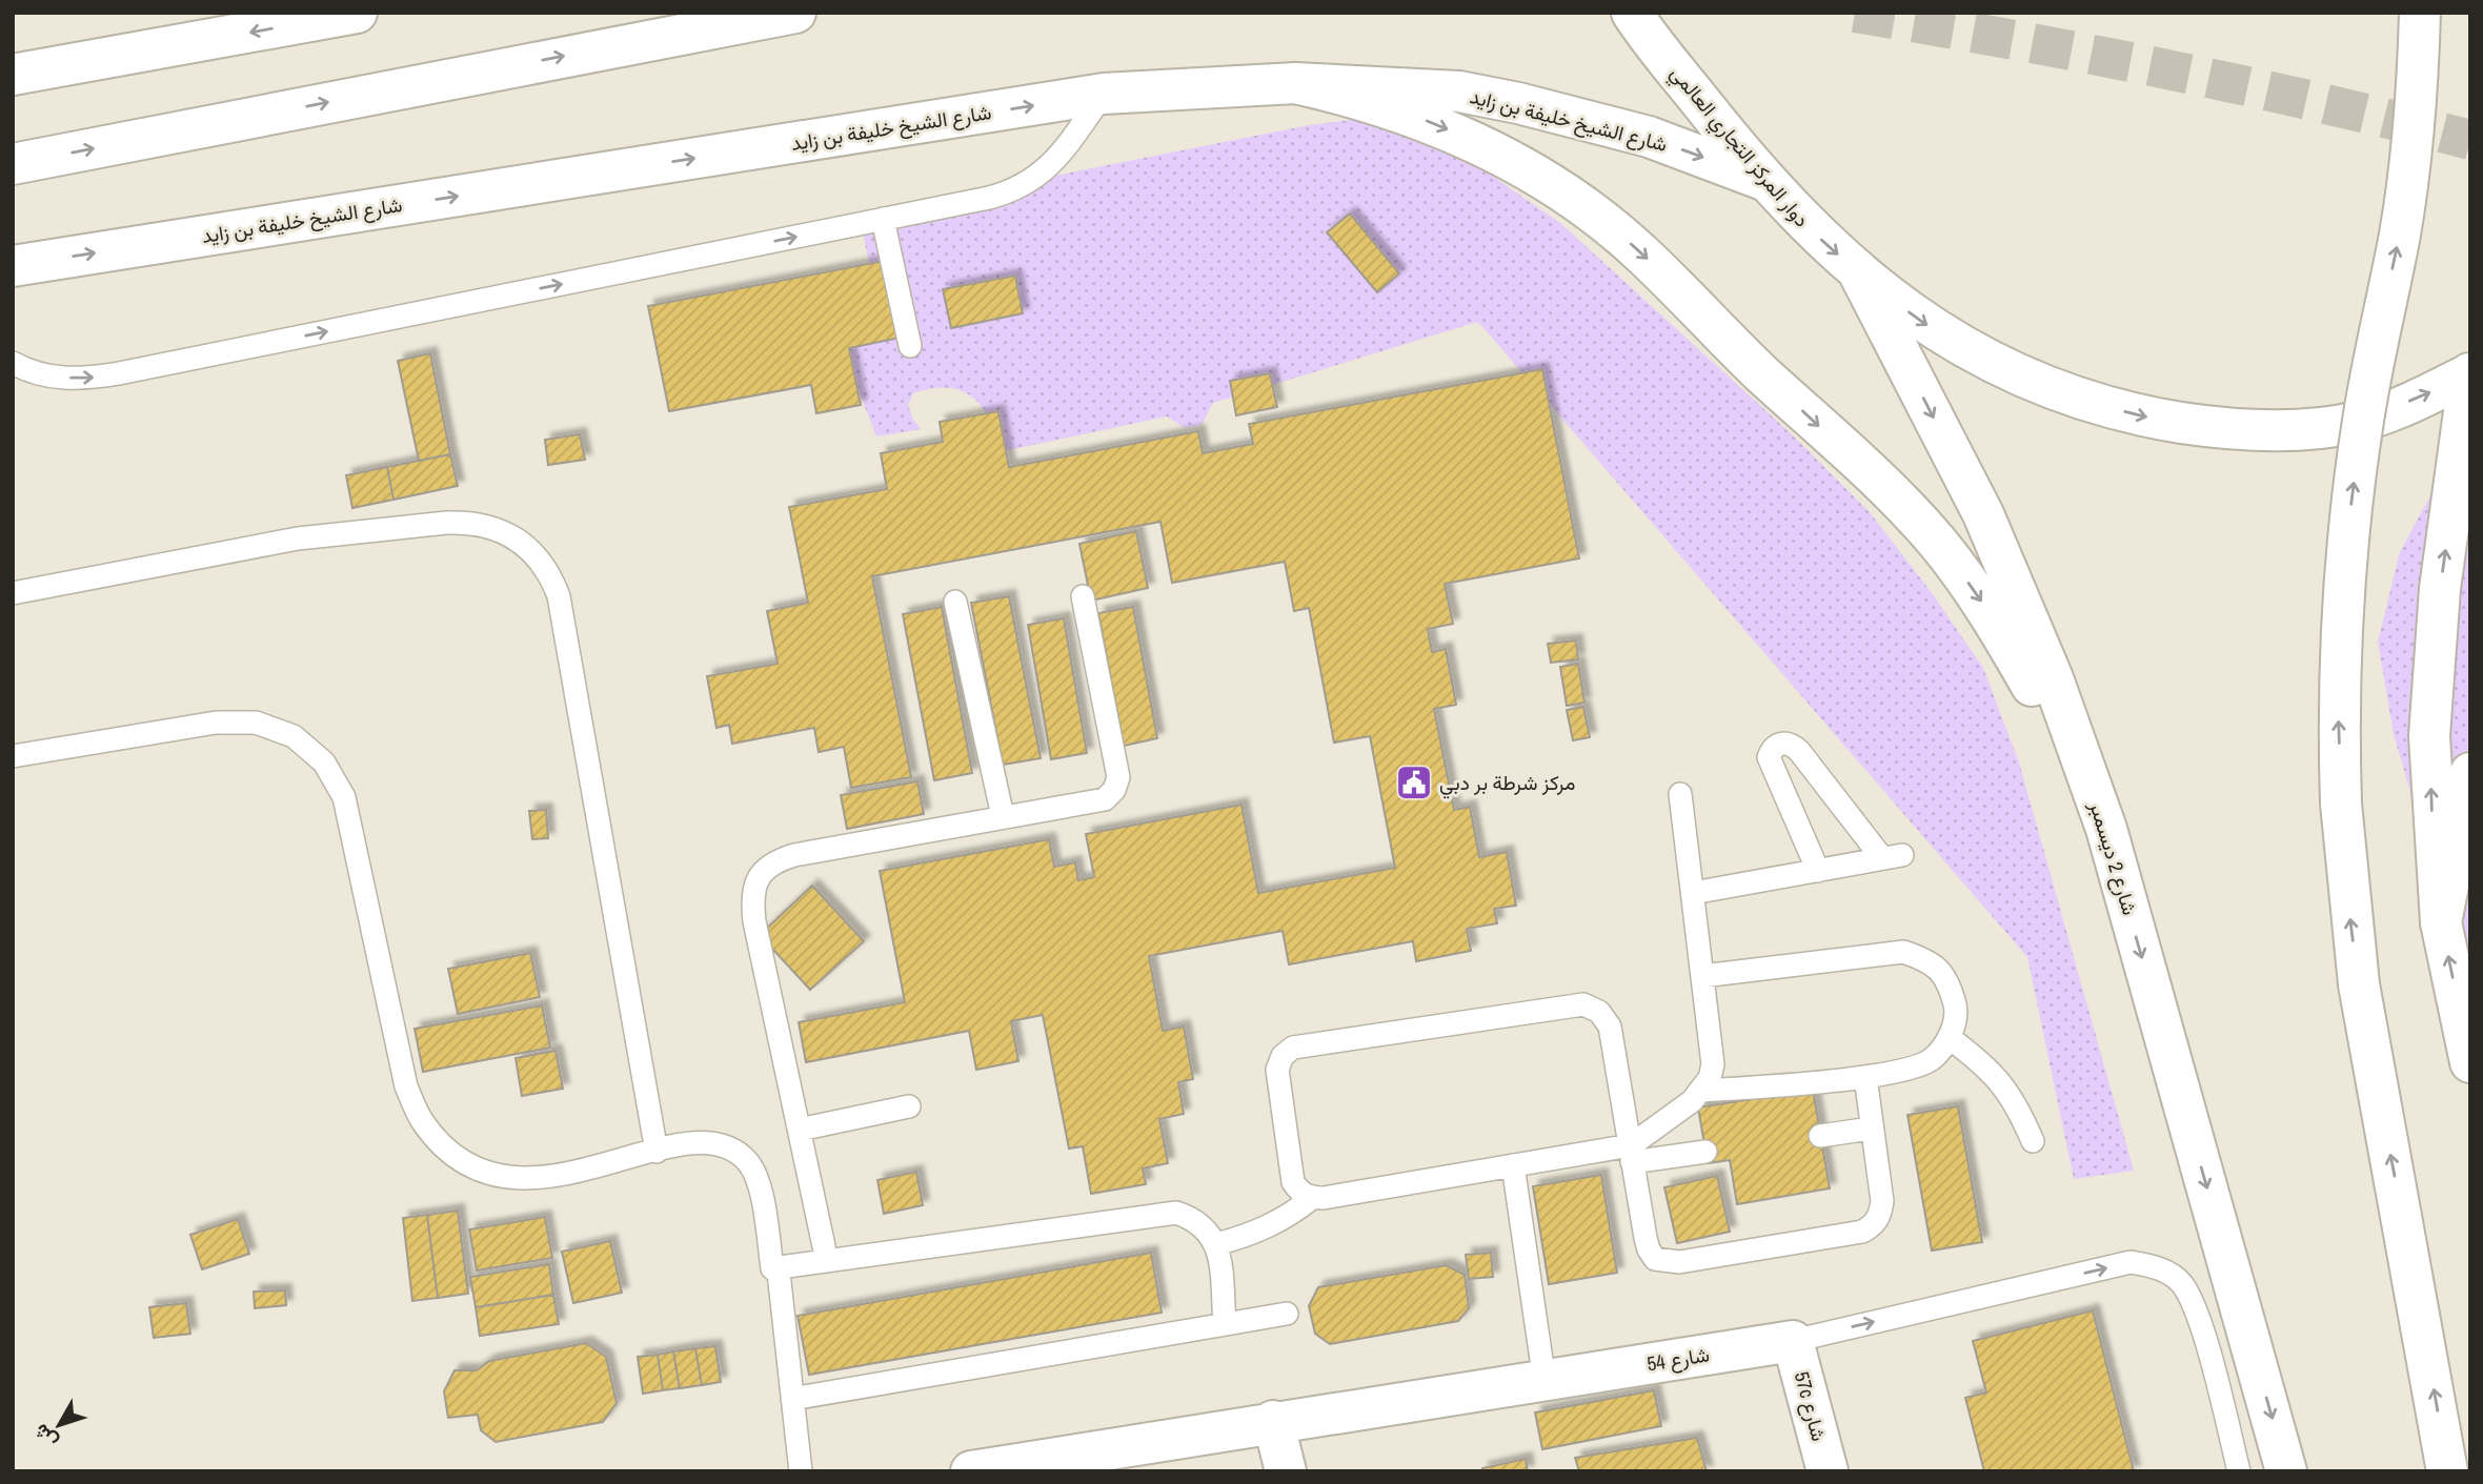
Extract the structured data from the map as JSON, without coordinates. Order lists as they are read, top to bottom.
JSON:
{
  "streets": {
    "main road": [
      "شارع الشيخ خليفة بن زايد",
      "دوار المركز التجاري العالمي",
      "شارع 2 ديسمبر",
      "شارع 54",
      "57c شارع"
    ]
  },
  "crossings": [
    ["شارع الشيخ خليفة بن زايد", "دوار المركز التجاري العالمي"],
    ["دوار المركز التجاري العالمي", "شارع 2 ديسمبر"],
    ["شارع 54", "57c شارع"]
  ],
  "one_way": ["دوار المركز التجاري العالمي"],
  "places": {
    "public building": ["مركز شرطة بر دبي"]
  },
  "north": "bottom left"
}
